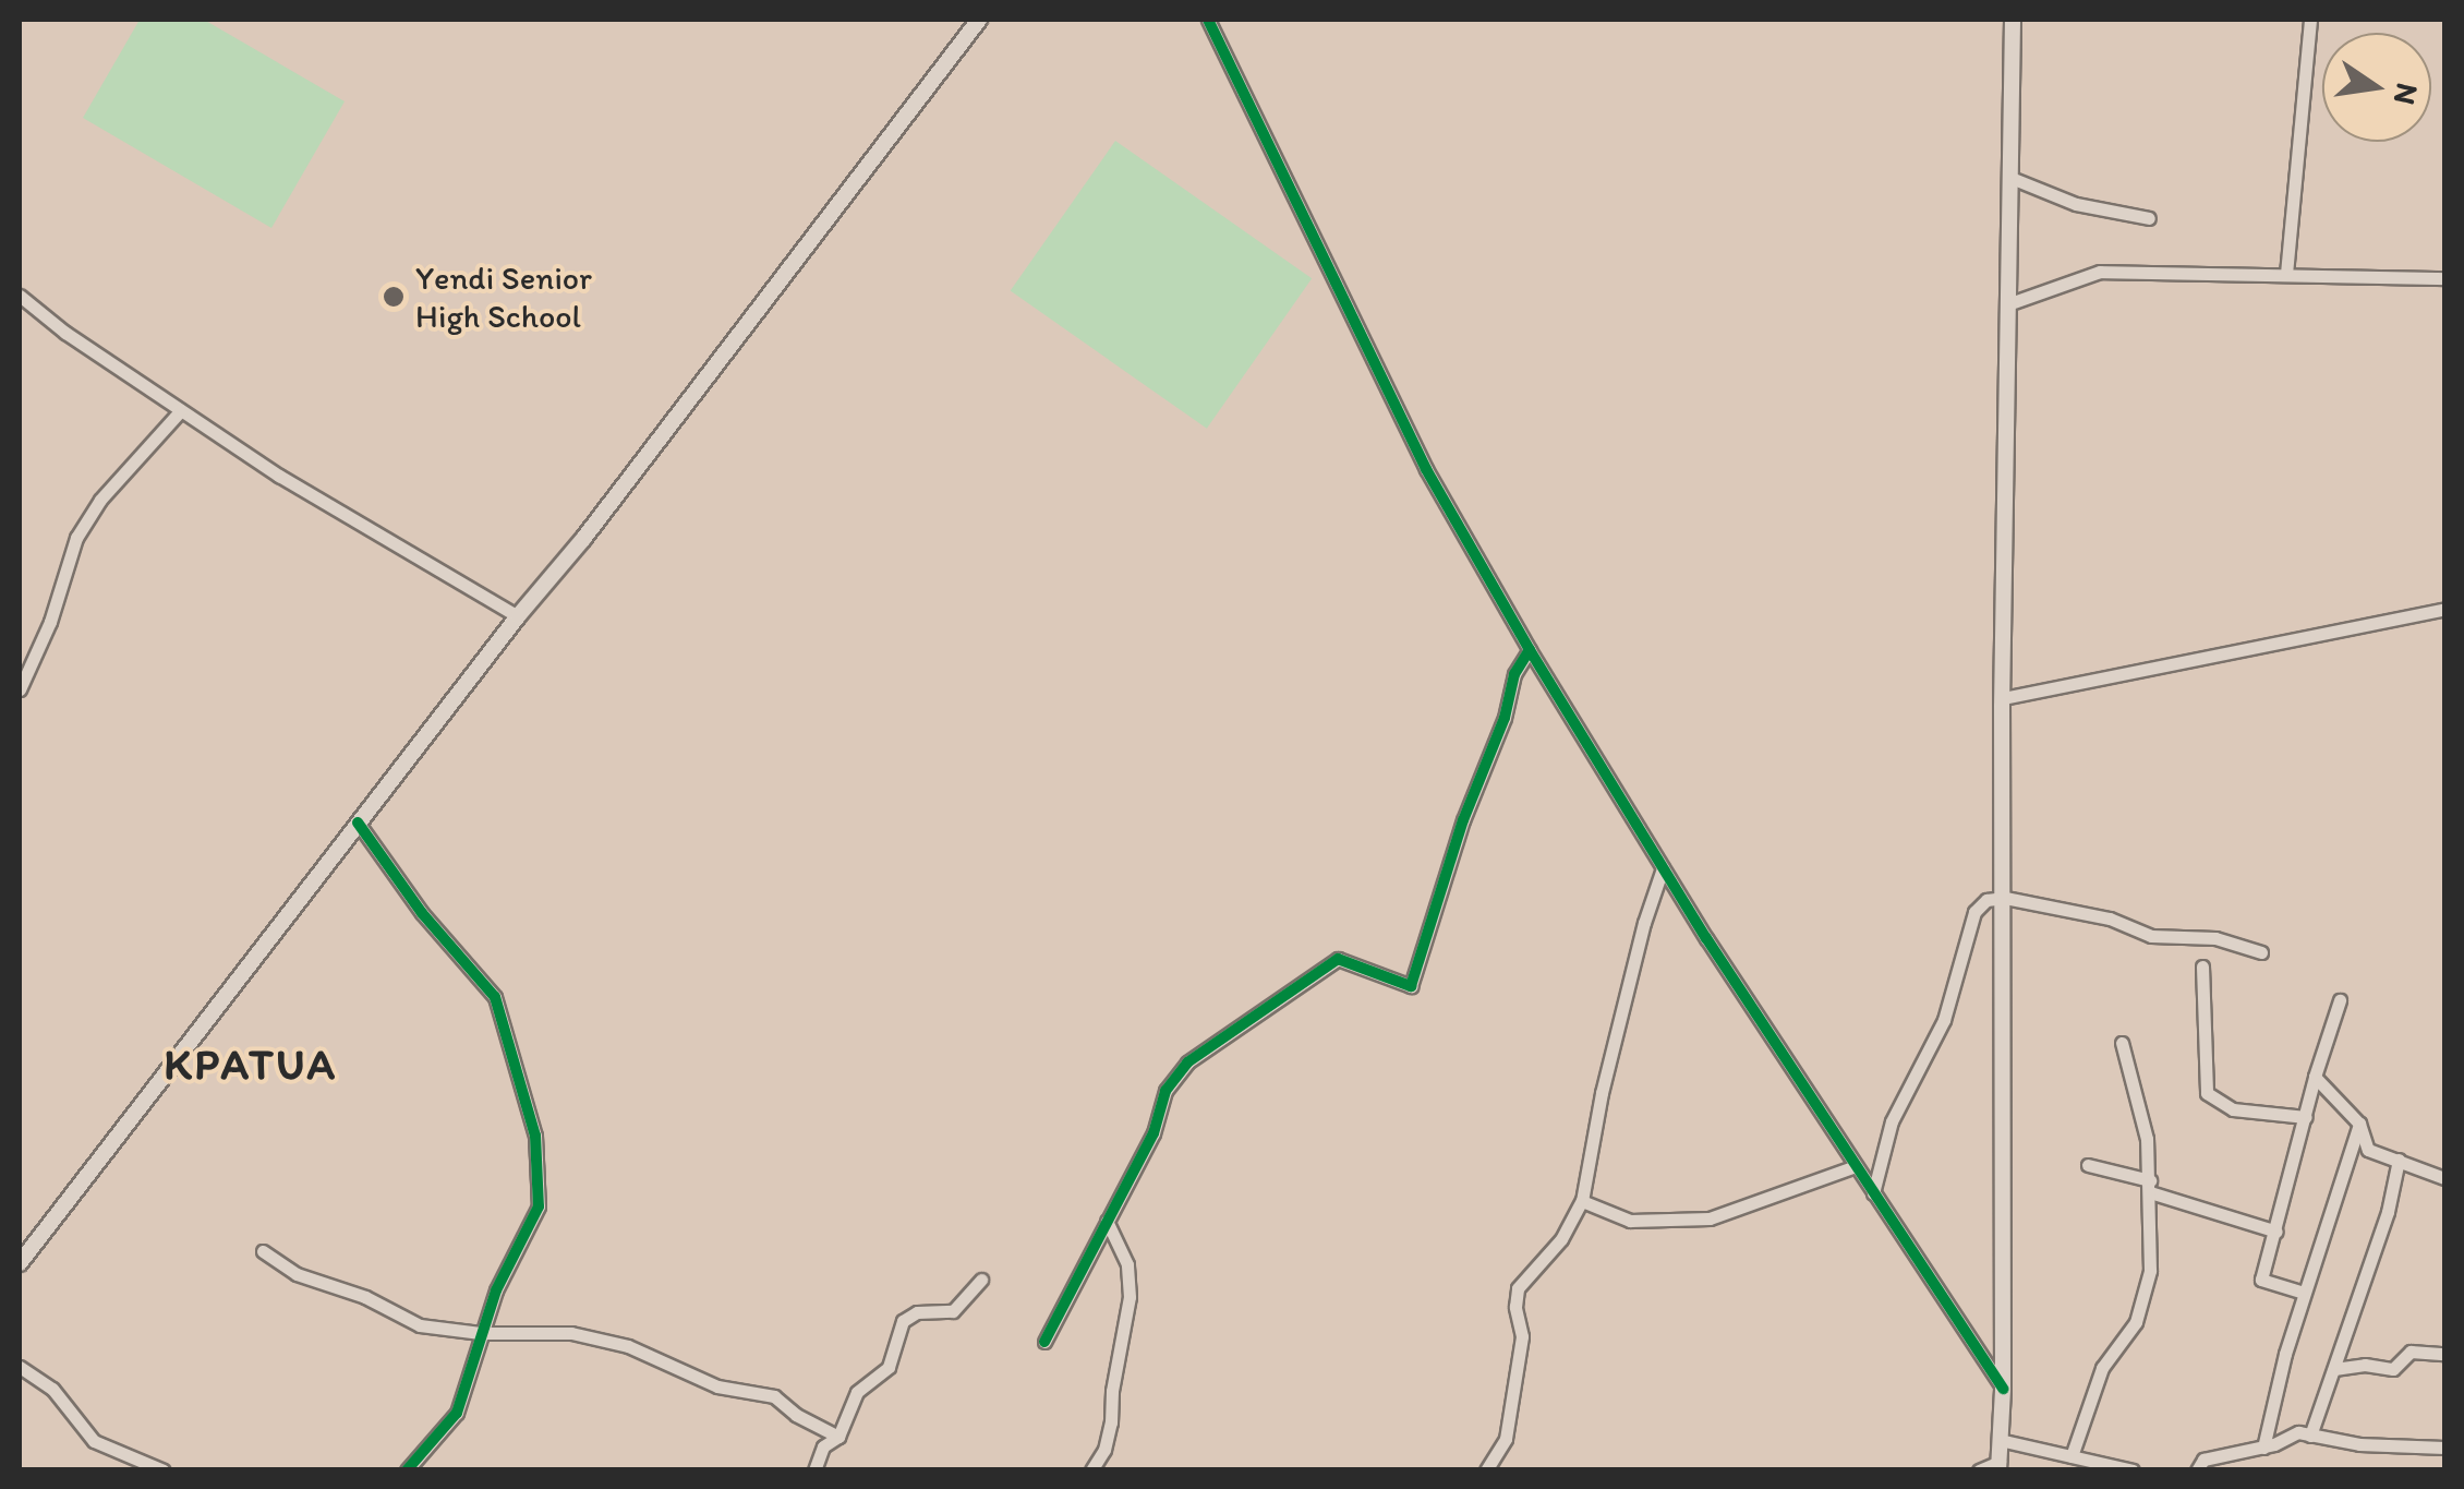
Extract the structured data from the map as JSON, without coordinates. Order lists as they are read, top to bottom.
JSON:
{
  "districts": ["KPATUA"],
  "places": ["Yendi Senior High School"],
  "north": "right"
}
